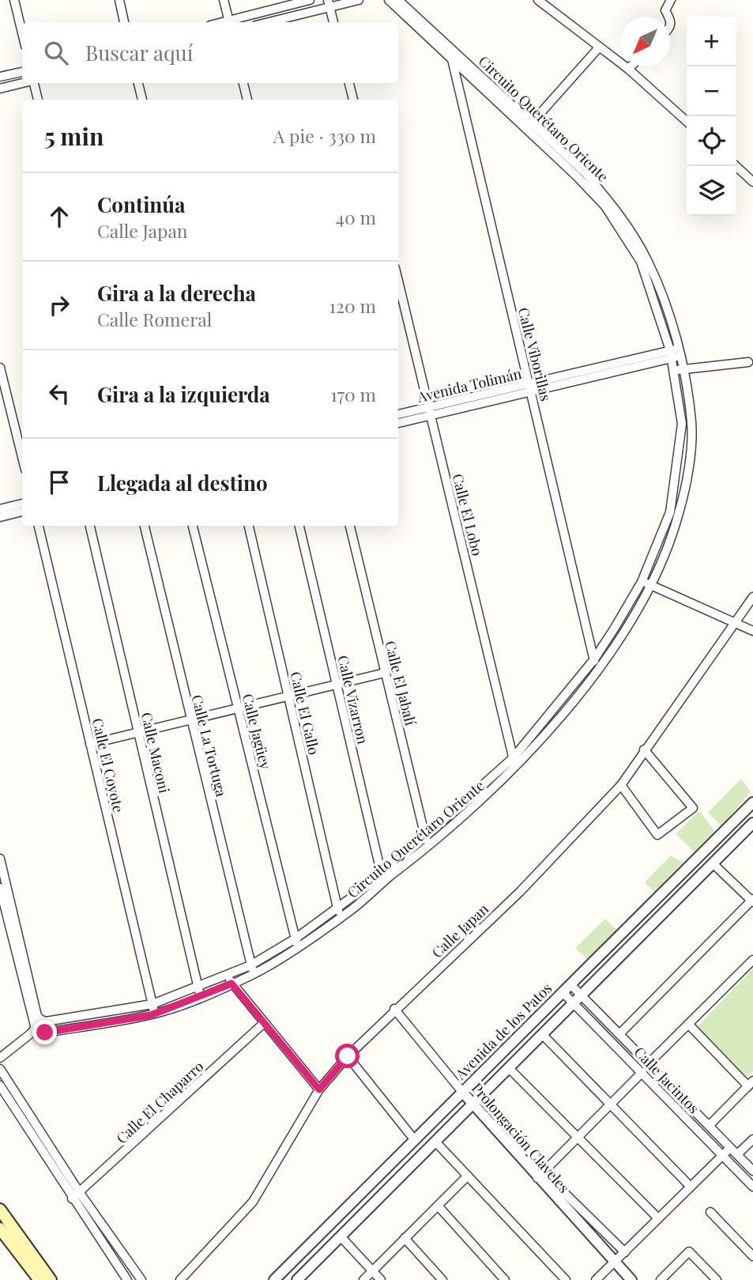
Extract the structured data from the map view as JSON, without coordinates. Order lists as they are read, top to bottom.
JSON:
{
  "streets": {
    "street": [
      "Circuito Querétaro Oriente",
      "Calle Viborillas",
      "Avenida Tolimán",
      "Calle El Lobo",
      "Calle El Jabalí",
      "Calle Vizarron",
      "Calle El Gallo",
      "Calle Jagüey",
      "Calle La Tortuga",
      "Calle Maconi",
      "Calle El Coyote",
      "Calle Japan",
      "Avenida de los Patos",
      "Calle Jacintos",
      "Calle El Chaparro",
      "Prolongación Claveles"
    ]
  },
  "crossings": [
    ["Circuito Querétaro Oriente", "Calle Viborillas"],
    ["Circuito Querétaro Oriente", "Avenida Tolimán"],
    ["Circuito Querétaro Oriente", "Calle El Lobo"],
    ["Circuito Querétaro Oriente", "Calle El Jabalí"],
    ["Circuito Querétaro Oriente", "Calle Vizarron"],
    ["Circuito Querétaro Oriente", "Calle El Gallo"],
    ["Circuito Querétaro Oriente", "Calle Jagüey"],
    ["Circuito Querétaro Oriente", "Calle La Tortuga"],
    ["Circuito Querétaro Oriente", "Calle Maconi"],
    ["Circuito Querétaro Oriente", "Calle El Coyote"],
    ["Calle Viborillas", "Avenida Tolimán"],
    ["Avenida Tolimán", "Calle El Lobo"],
    ["Calle Japan", "Prolongación Claveles"],
    ["Avenida de los Patos", "Calle Jacintos"],
    ["Avenida de los Patos", "Prolongación Claveles"]
  ],
  "north": "bottom left",
  "page": {
    "map_buttons": ["+", "−"],
    "search": "Buscar aquí",
    "heading": ["5 min", "A pie · 330 m"],
    "list": [
      ["Continúa", "Calle Japan", "40 m"],
      ["Gira a la derecha", "Calle Romeral", "120 m"],
      ["Gira a la izquierda", "170 m"],
      "Llegada al destino"
    ]
  }
}
